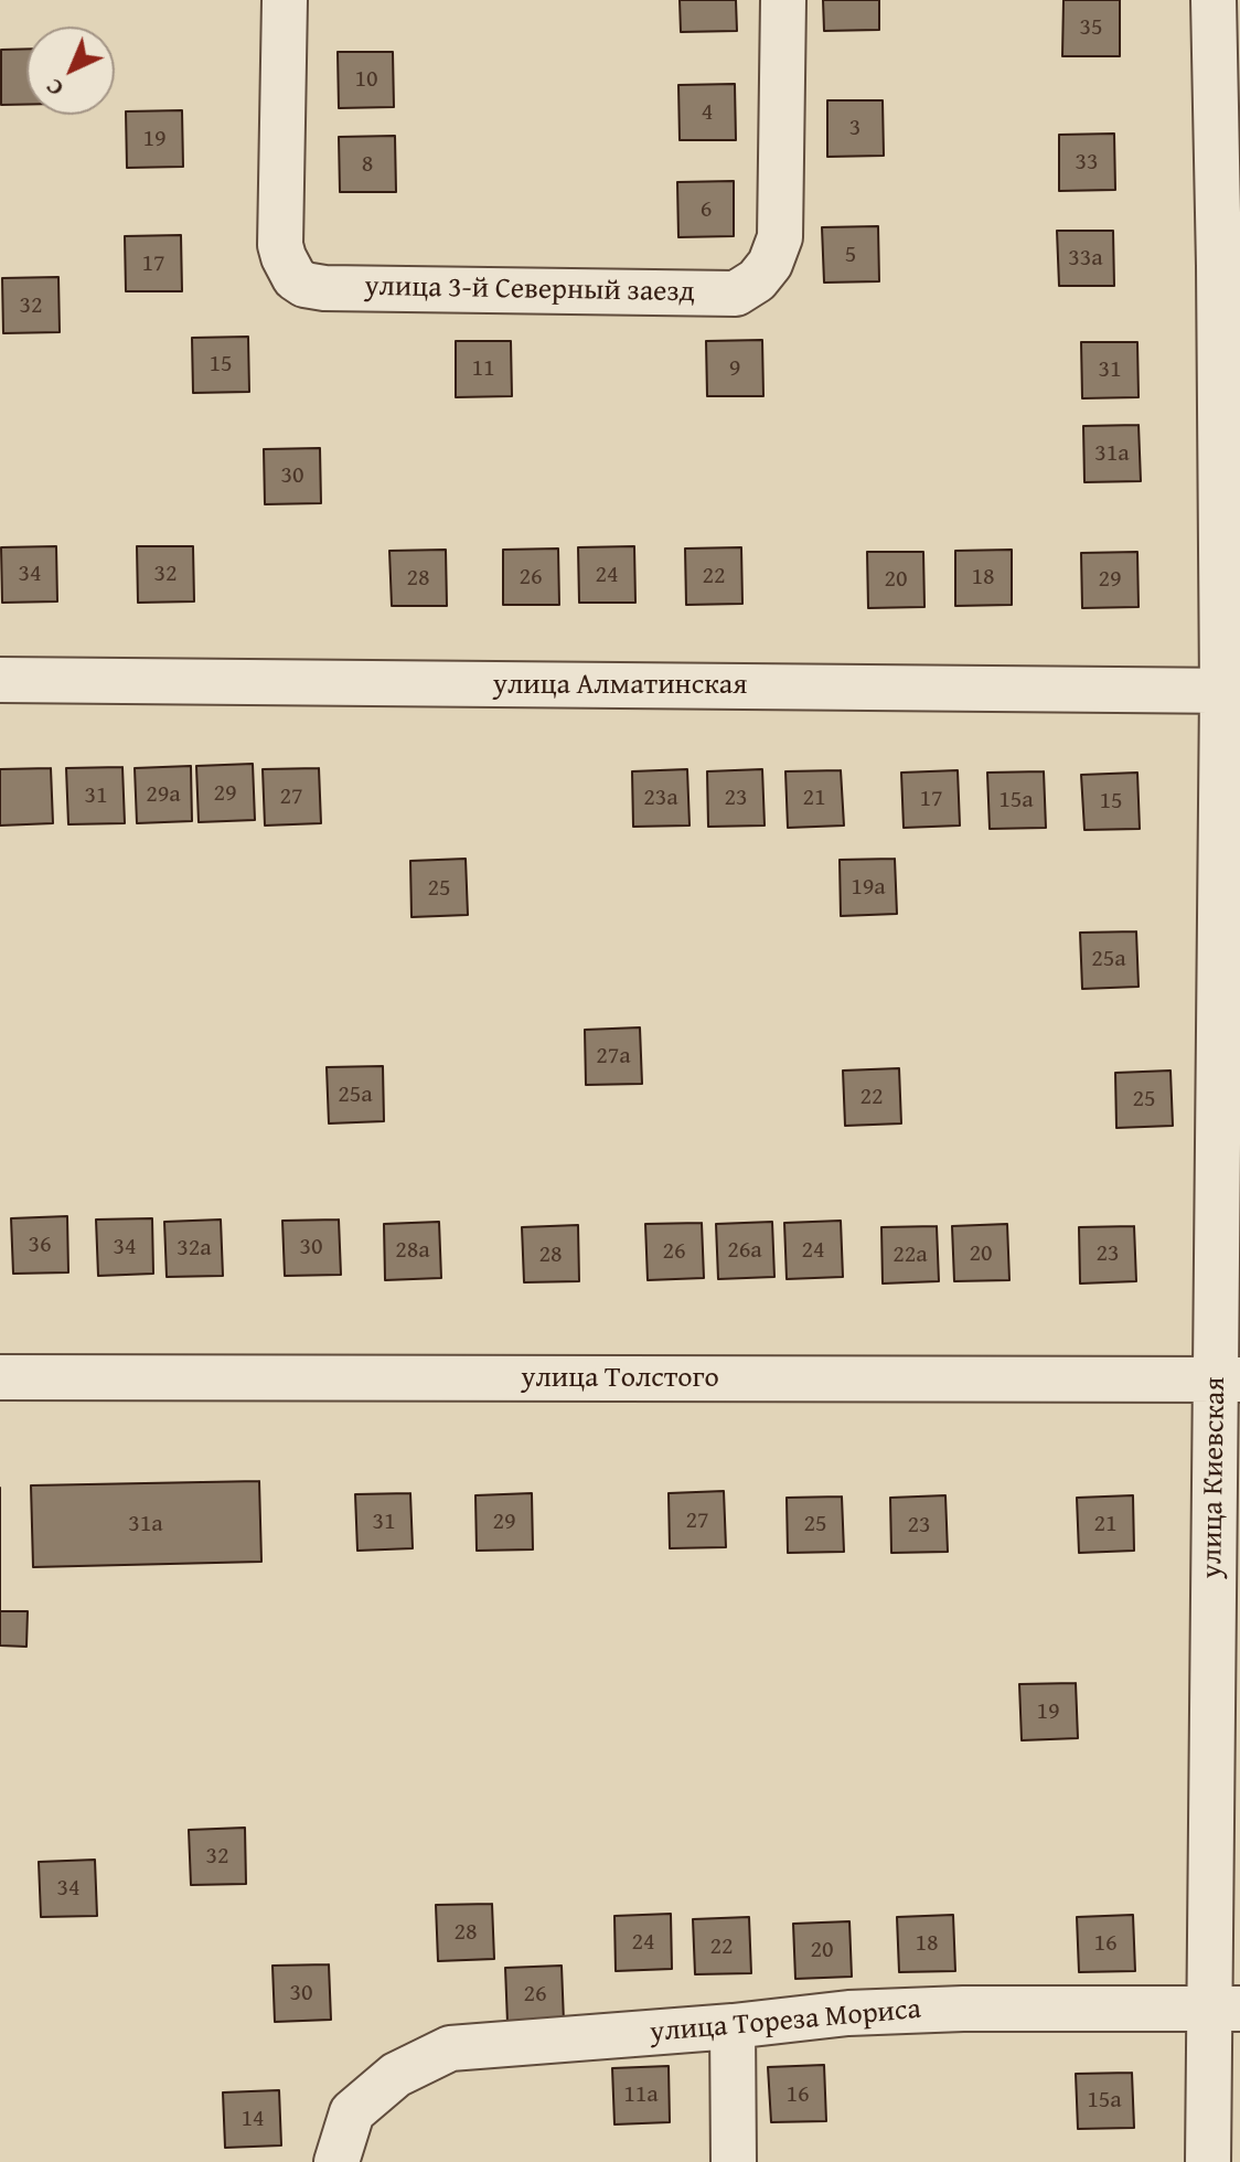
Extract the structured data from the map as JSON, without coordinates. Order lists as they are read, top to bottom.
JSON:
{
  "streets": {
    "street": [
      "улица 3-й Северный заезд",
      "улица Алматинская",
      "улица Толстого",
      "улица Киевская",
      "улица Тореза Мориса"
    ]
  },
  "crossings": [
    ["улица Алматинская", "улица Киевская"],
    ["улица Толстого", "улица Киевская"],
    ["улица Киевская", "улица Тореза Мориса"]
  ],
  "house_numbers": [
    "35",
    "10",
    "4",
    "3",
    "19",
    "33",
    "8",
    "6",
    "5",
    "33а",
    "17",
    "32",
    "15",
    "11",
    "9",
    "31",
    "31а",
    "30",
    "34",
    "32",
    "24",
    "22",
    "26",
    "18",
    "28",
    "20",
    "29",
    "29",
    "29а",
    "31",
    "27",
    "23а",
    "23",
    "21",
    "17",
    "15а",
    "15",
    "19а",
    "25",
    "25а",
    "27а",
    "25а",
    "22",
    "25",
    "36",
    "34",
    "30",
    "32а",
    "28а",
    "26а",
    "24",
    "26",
    "20",
    "23",
    "28",
    "22а",
    "27",
    "31",
    "29",
    "31а",
    "25",
    "21",
    "23",
    "19",
    "32",
    "34",
    "28",
    "24",
    "18",
    "16",
    "22",
    "20",
    "30",
    "26",
    "11а",
    "16",
    "15а",
    "14"
  ],
  "north": "bottom left"
}
